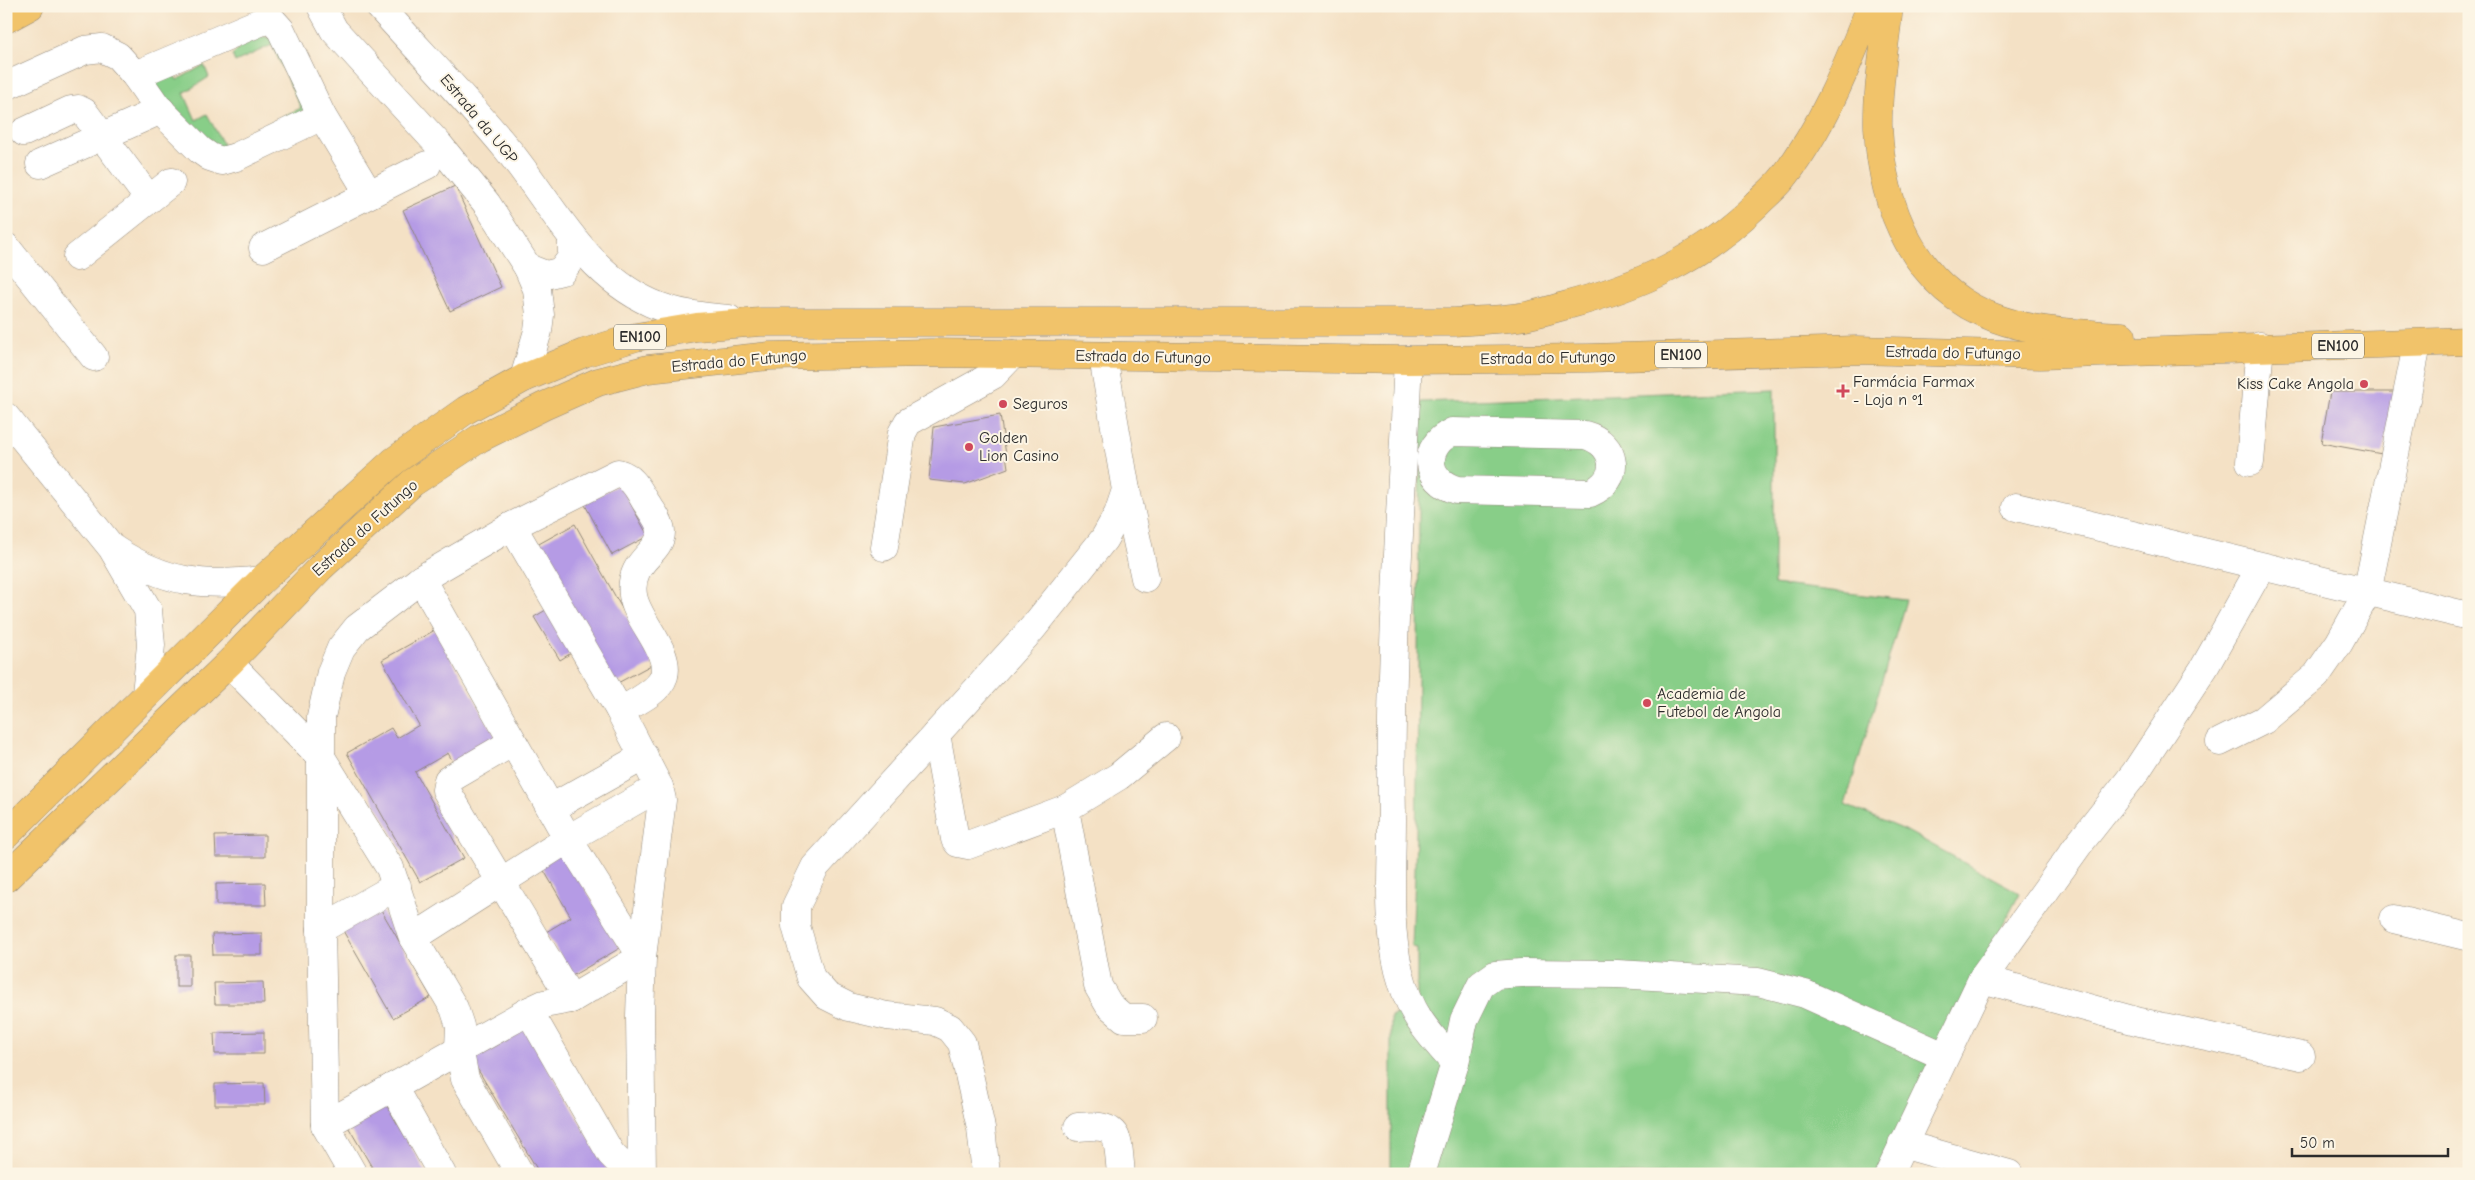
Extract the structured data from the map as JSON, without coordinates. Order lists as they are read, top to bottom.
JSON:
{
  "streets": {
    "main road": ["EN100", "Estrada do Futungo"],
    "street": ["Estrada da UGP"]
  },
  "crossings": [
    ["Estrada da UGP", "Estrada do Futungo"]
  ],
  "places": {
    "other": [
      "Kiss Cake Angola",
      "Seguros",
      "Golden Lion Casino",
      "Academia de Futebol de Angola"
    ],
    "health": ["Farmácia Farmax - Loja n º1"]
  },
  "scale_bar": "50 m"
}
